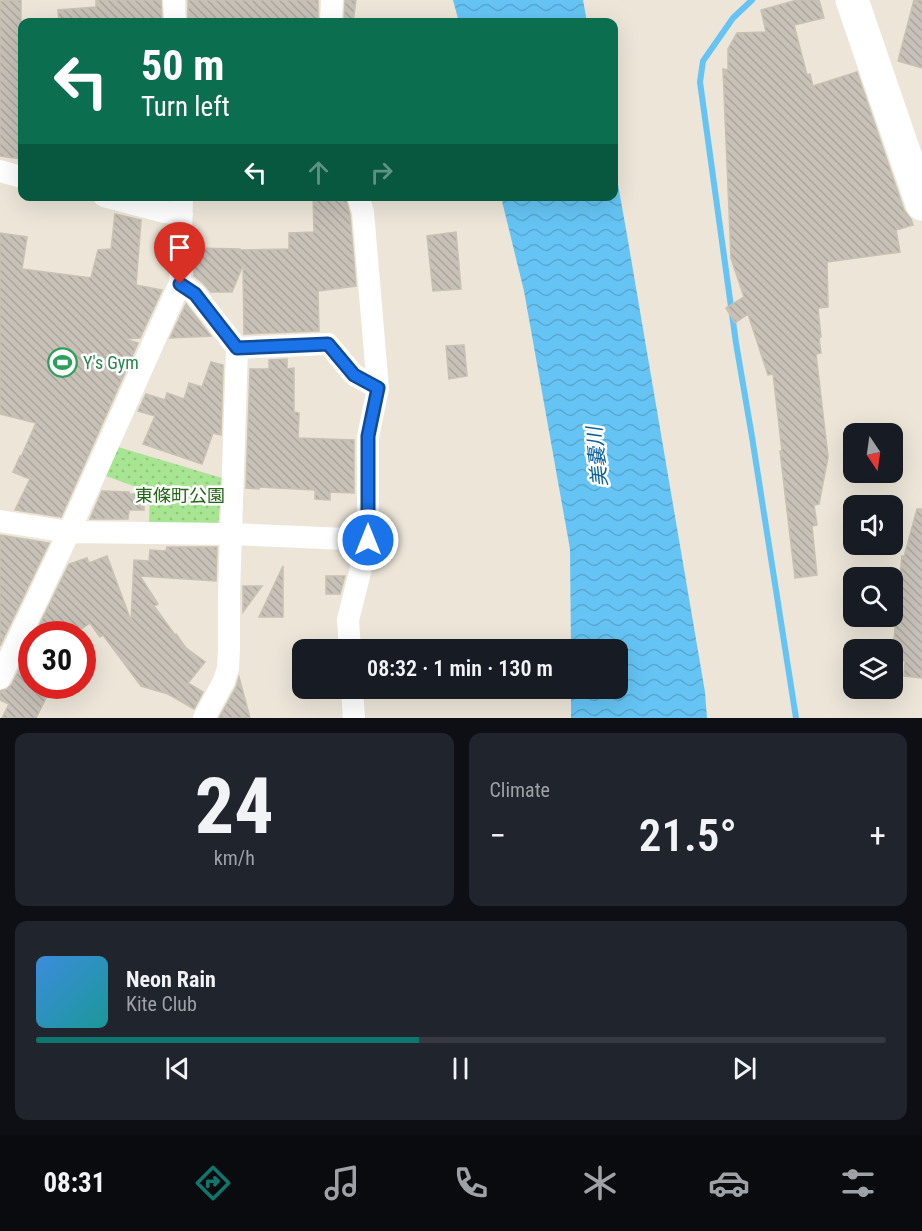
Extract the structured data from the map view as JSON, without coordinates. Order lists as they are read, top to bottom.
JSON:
{
  "water": ["美嚢川"],
  "parks": ["東條町公園"],
  "places": {
    "sports": ["Y's Gym"]
  },
  "north": "bottom",
  "page": {
    "turn": ["50 m", "Turn left"],
    "limit": "30",
    "trip": "08:32 · 1 min · 130 m",
    "tile": [
      ["24", "km/h"],
      "Climate"
    ],
    "heat": ["−", "21.5°", "+"],
    "song": ["Neon Rain", "Kite Club"],
    "tabs": "08:31"
  }
}
